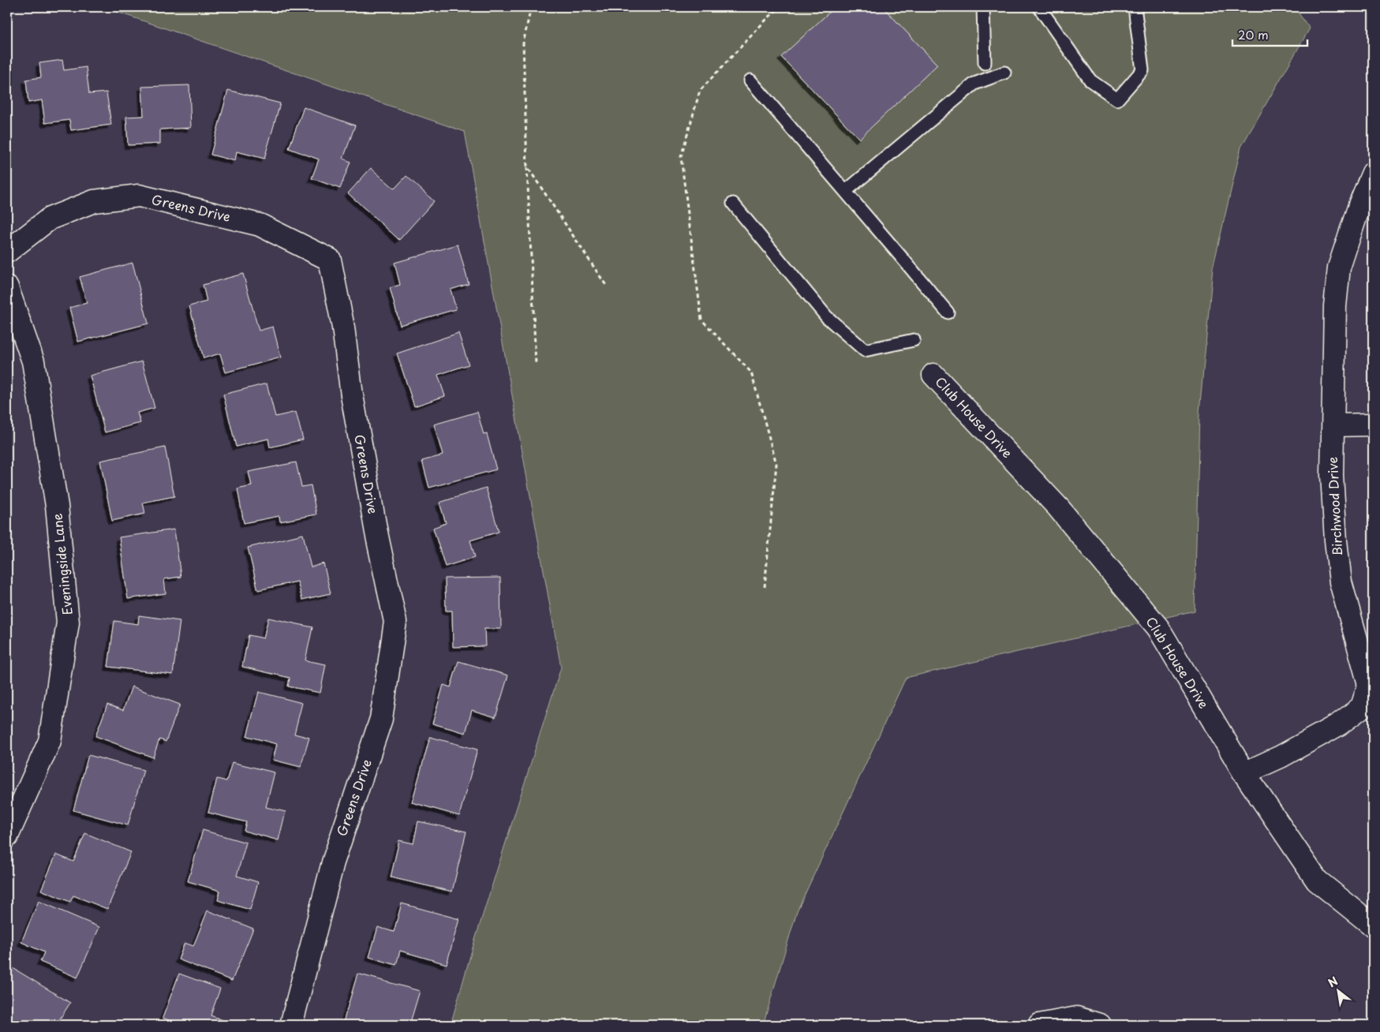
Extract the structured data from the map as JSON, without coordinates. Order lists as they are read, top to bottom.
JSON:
{
  "streets": {
    "street": [
      "Greens Drive",
      "Club House Drive",
      "Birchwood Drive",
      "Eveningside Lane"
    ]
  },
  "crossings": [
    ["Club House Drive", "Birchwood Drive"]
  ],
  "scale_bar": "20 m",
  "north": "top left"
}
